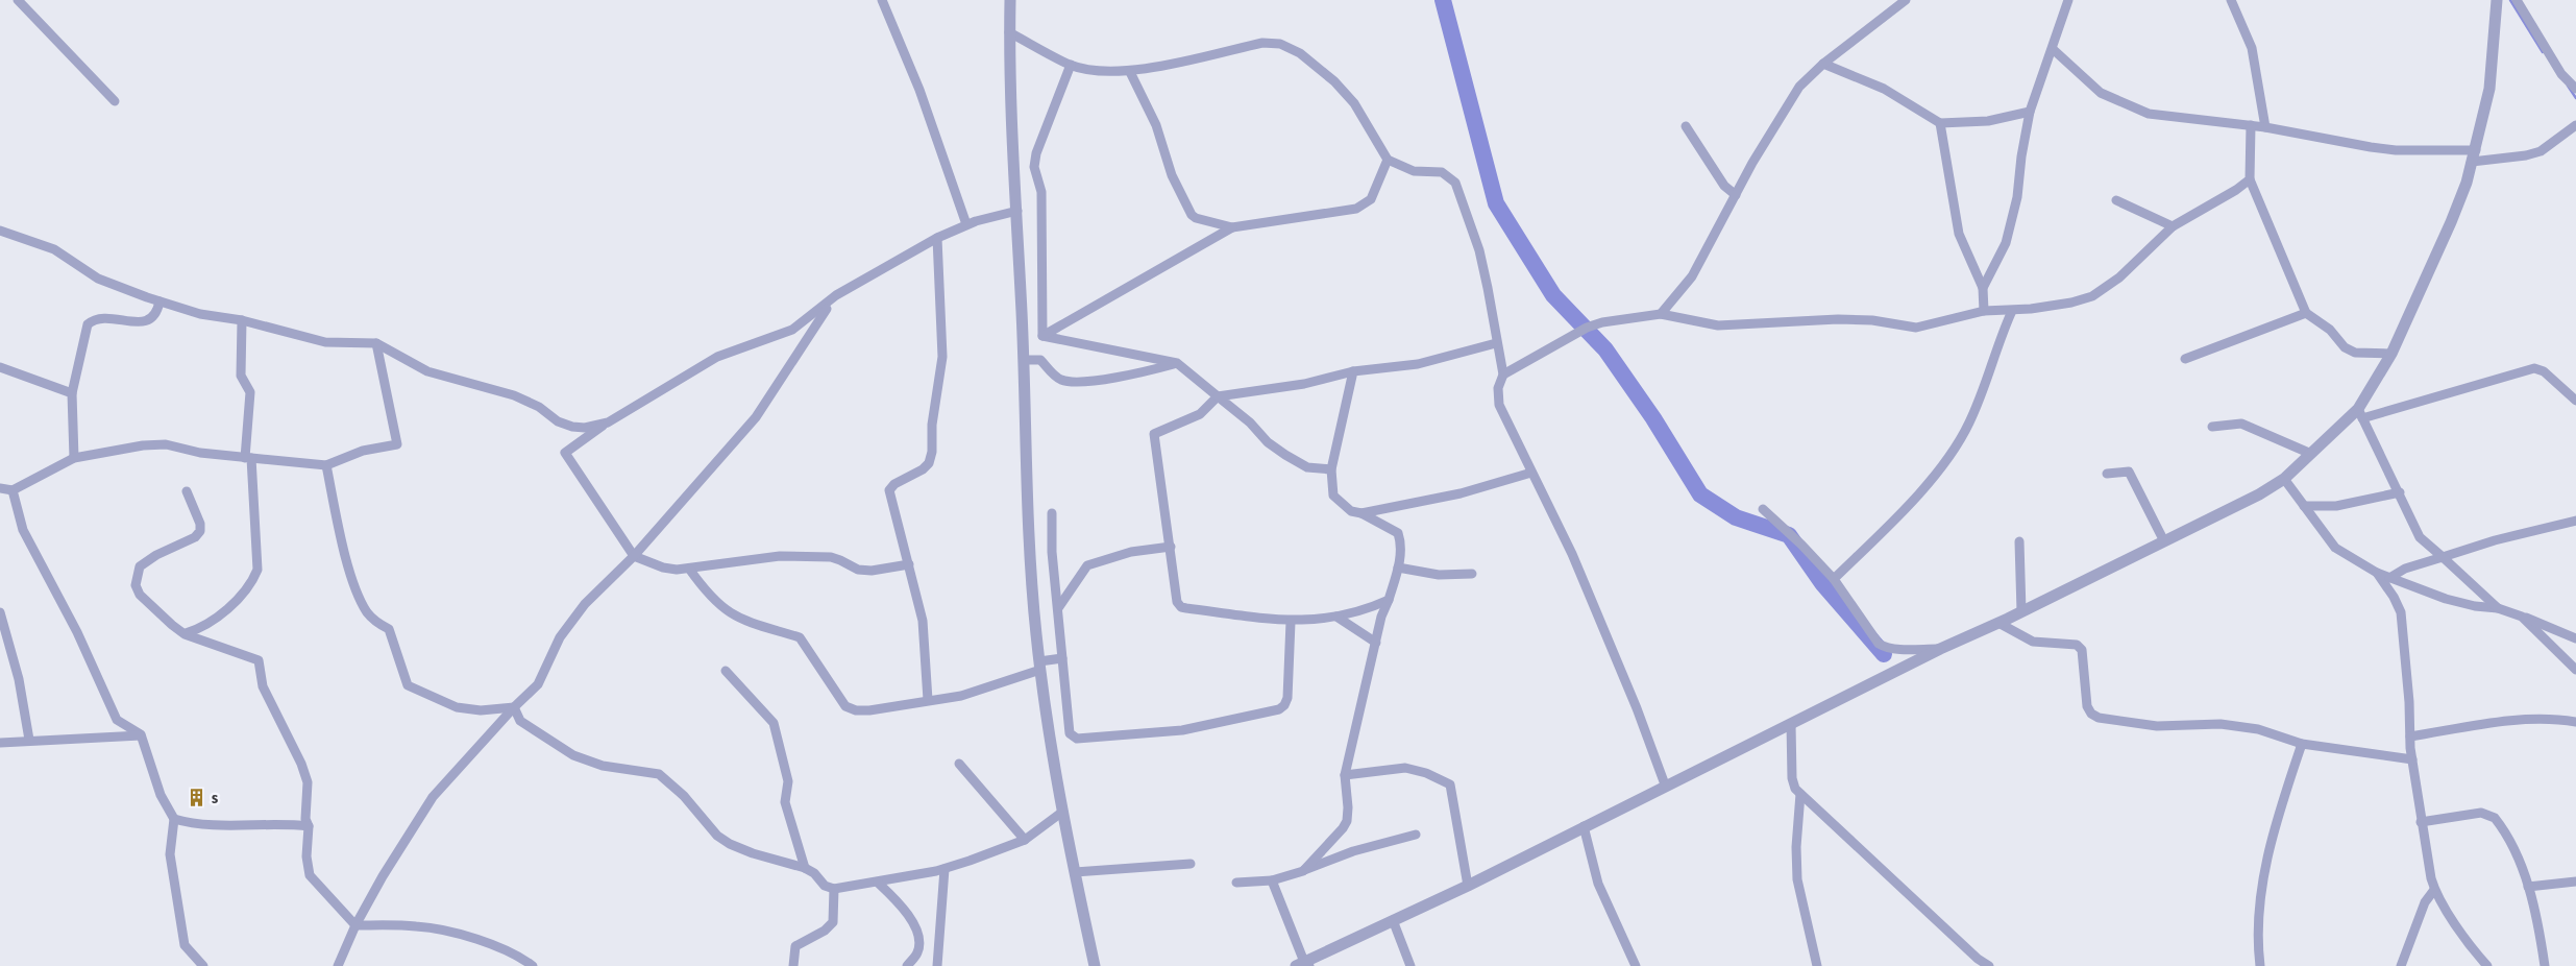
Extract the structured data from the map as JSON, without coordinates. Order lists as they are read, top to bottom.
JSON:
{
  "places": {
    "building": ["s"]
  }
}
